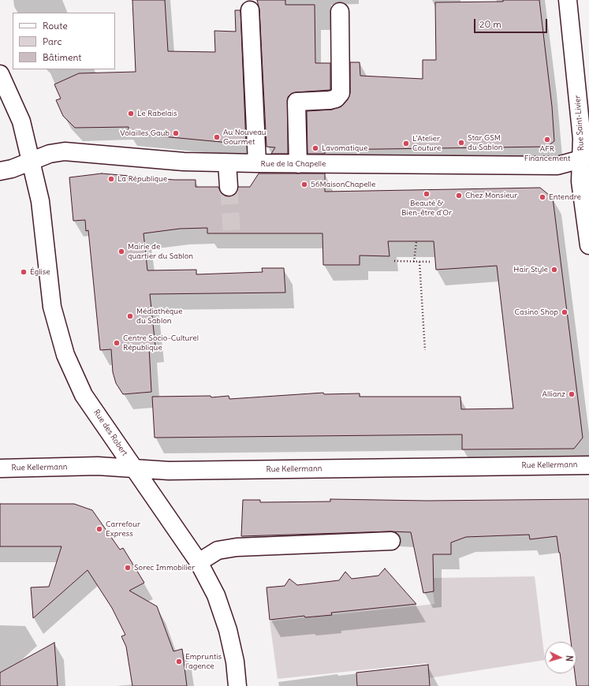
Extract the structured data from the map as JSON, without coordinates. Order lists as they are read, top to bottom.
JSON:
{
  "streets": {
    "street": [
      "Rue Saint-Livier",
      "Rue de la Chapelle",
      "Rue des Robert",
      "Rue Kellermann"
    ]
  },
  "crossings": [
    ["Rue Saint-Livier", "Rue de la Chapelle"],
    ["Rue de la Chapelle", "Rue des Robert"],
    ["Rue des Robert", "Rue Kellermann"]
  ],
  "places": [
    "Le Rabelais",
    "Volailles Gaub",
    "Au Nouveau Gourmet",
    "AFR Financement",
    "Star GSM du Sablon",
    "L'Atelier Couture",
    "Lavomatique",
    "La République",
    "56MaisonChapelle",
    "Beauté & Bien-être d'Or",
    "Chez Monsieur",
    "Entendre",
    "Mairie de quartier du Sablon",
    "Hair Style",
    "Église",
    "Casino Shop",
    "Médiathèque du Sablon",
    "Centre Socio-Culturel République",
    "Allianz",
    "Carrefour Express",
    "Sorec Immobilier",
    "Empruntis l'agence"
  ],
  "legend": ["Route", "Parc", "Bâtiment"],
  "scale_bar": "20 m",
  "north": "right"
}
